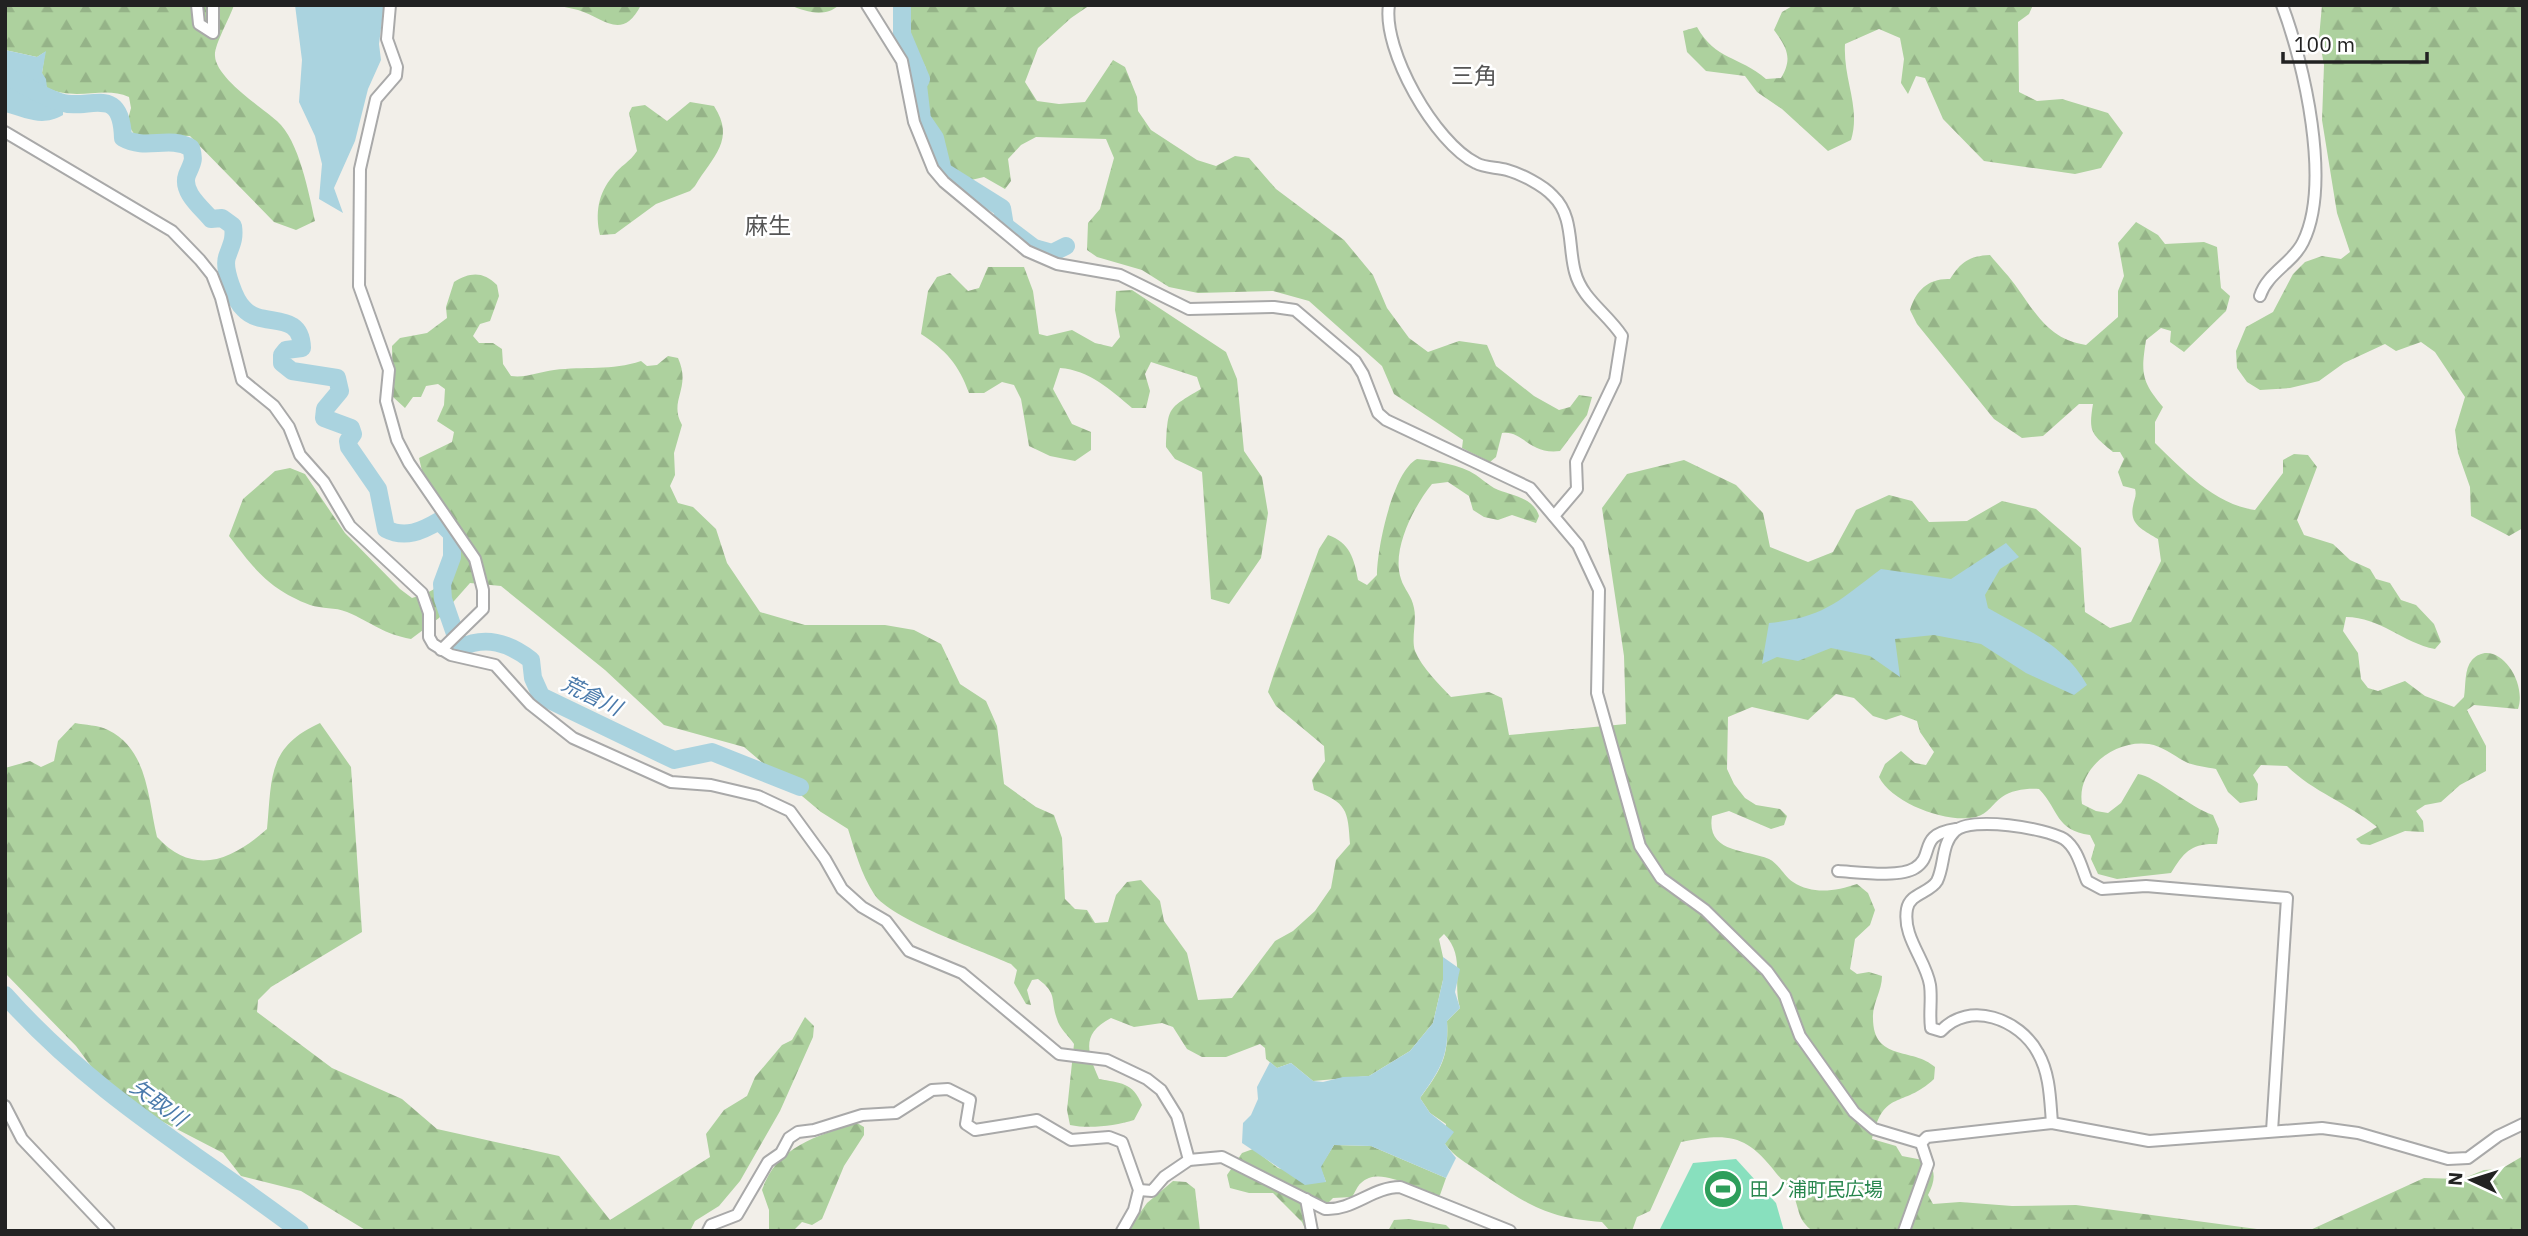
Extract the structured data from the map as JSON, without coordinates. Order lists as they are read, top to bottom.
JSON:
{
  "districts": ["三角", "麻生"],
  "water": ["荒倉川", "矢取川"],
  "places": {
    "sports": ["田ノ浦町民広場"]
  },
  "scale_bar": "100 m",
  "north": "left"
}
